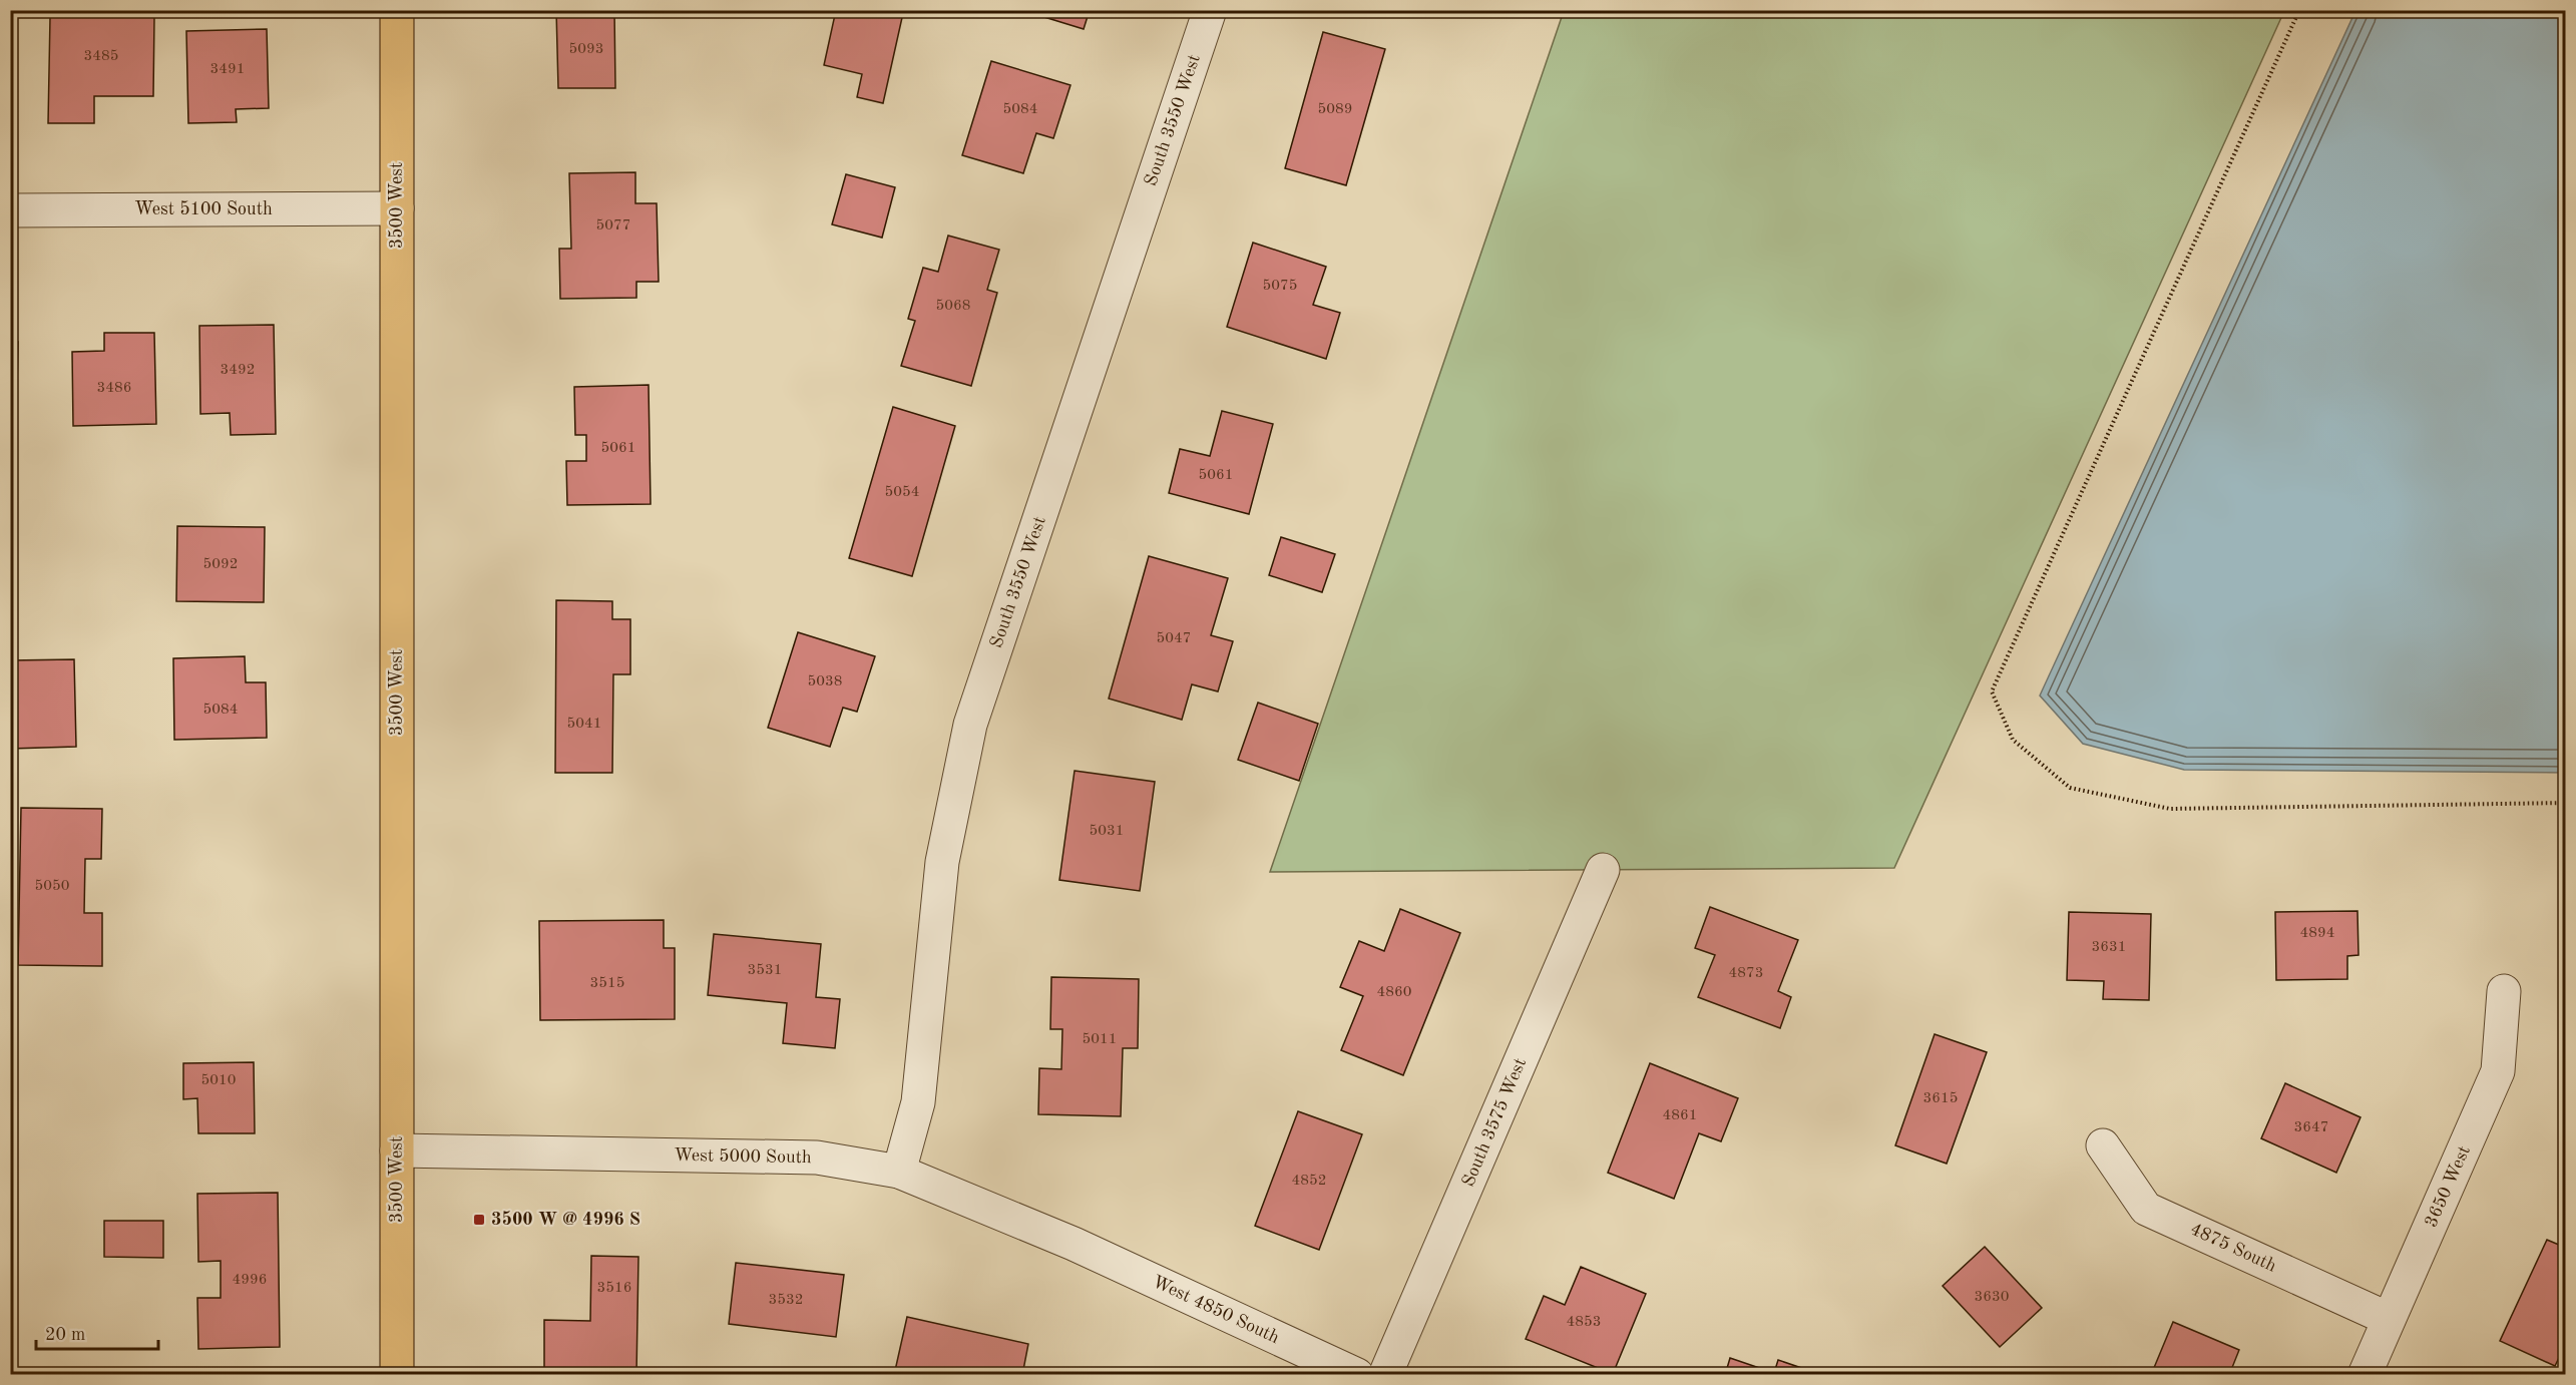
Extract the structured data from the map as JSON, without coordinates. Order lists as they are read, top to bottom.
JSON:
{
  "streets": {
    "main road": ["3500 West"],
    "street": [
      "South 3550 West",
      "West 5100 South",
      "South 3575 West",
      "West 5000 South",
      "3650 West",
      "4875 South",
      "West 4850 South"
    ]
  },
  "crossings": [
    ["South 3550 West", "West 5000 South"],
    ["3500 West", "West 5100 South"],
    ["3500 West", "West 5000 South"],
    ["West 5000 South", "West 4850 South"],
    ["3650 West", "4875 South"]
  ],
  "places": {
    "transit": ["3500 W @ 4996 S"]
  },
  "house_numbers": [
    "5093",
    "3485",
    "3491",
    "5084",
    "5089",
    "5077",
    "5075",
    "5068",
    "3492",
    "3486",
    "5061",
    "5061",
    "5054",
    "5092",
    "5047",
    "5038",
    "5084",
    "5041",
    "5031",
    "5050",
    "4894",
    "3631",
    "3531",
    "4873",
    "3515",
    "4860",
    "5011",
    "5010",
    "3615",
    "4861",
    "3647",
    "4852",
    "4996",
    "3516",
    "3630",
    "3532",
    "4853"
  ],
  "scale_bar": "20 m"
}
